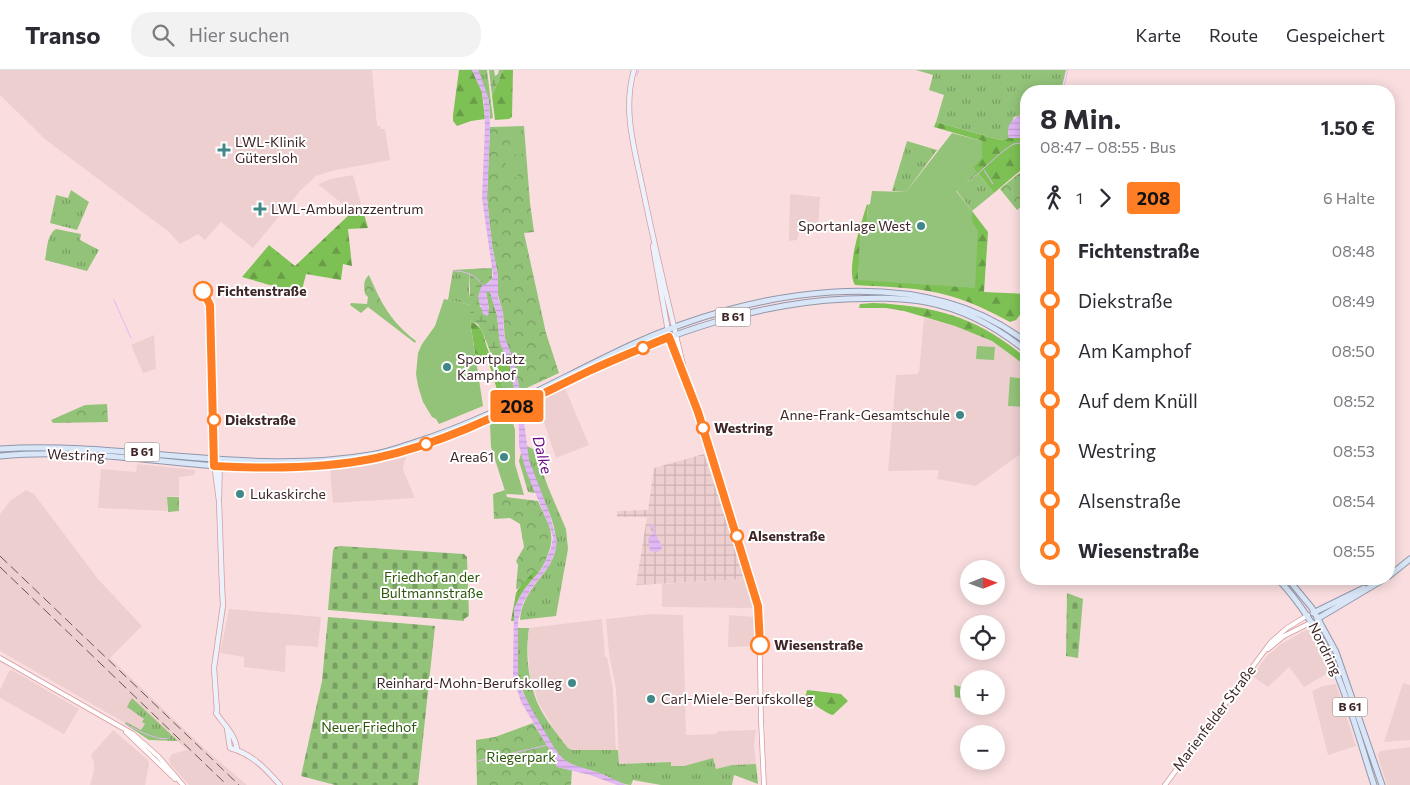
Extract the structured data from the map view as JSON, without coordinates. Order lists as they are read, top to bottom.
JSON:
{
  "streets": {
    "main road": [
      "B 61",
      "Westring",
      "Nordring",
      "Marienfelder Straße"
    ]
  },
  "crossings": [
    ["Nordring", "Marienfelder Straße"]
  ],
  "water": ["Dalke"],
  "parks": ["Friedhof an der Bultmannstraße", "Neuer Friedhof", "Riegerpark"],
  "places": {
    "health": ["LWL-Klinik Gütersloh", "LWL-Ambulanzzentrum"],
    "other": [
      "Sportanlage West",
      "Fichtenstraße",
      "Sportplatz Kamphof",
      "Anne-Frank-Gesamtschule",
      "Diekstraße",
      "Westring",
      "Area61",
      "Lukaskirche",
      "Alsenstraße",
      "Wiesenstraße",
      "Reinhard-Mohn-Berufskolleg",
      "Carl-Miele-Berufskolleg"
    ]
  },
  "lines": ["bus line 208"],
  "north": "right",
  "page": {
    "header": "Transo",
    "search": "Hier suchen",
    "nav": ["Karte", "Route", "Gespeichert"],
    "on_map": "208",
    "heading": ["8 Min.", "08:47 – 08:55 · Bus", "1.50 €"],
    "legs": ["1", "208", "6 Halte"],
    "list": [
      {
        "name": "Fichtenstraße",
        "value": "08:48"
      },
      {
        "name": "Diekstraße",
        "value": "08:49"
      },
      {
        "name": "Am Kamphof",
        "value": "08:50"
      },
      {
        "name": "Auf dem Knüll",
        "value": "08:52"
      },
      {
        "name": "Westring",
        "value": "08:53"
      },
      {
        "name": "Alsenstraße",
        "value": "08:54"
      },
      {
        "name": "Wiesenstraße",
        "value": "08:55"
      }
    ],
    "map_buttons": ["+", "−"]
  }
}
